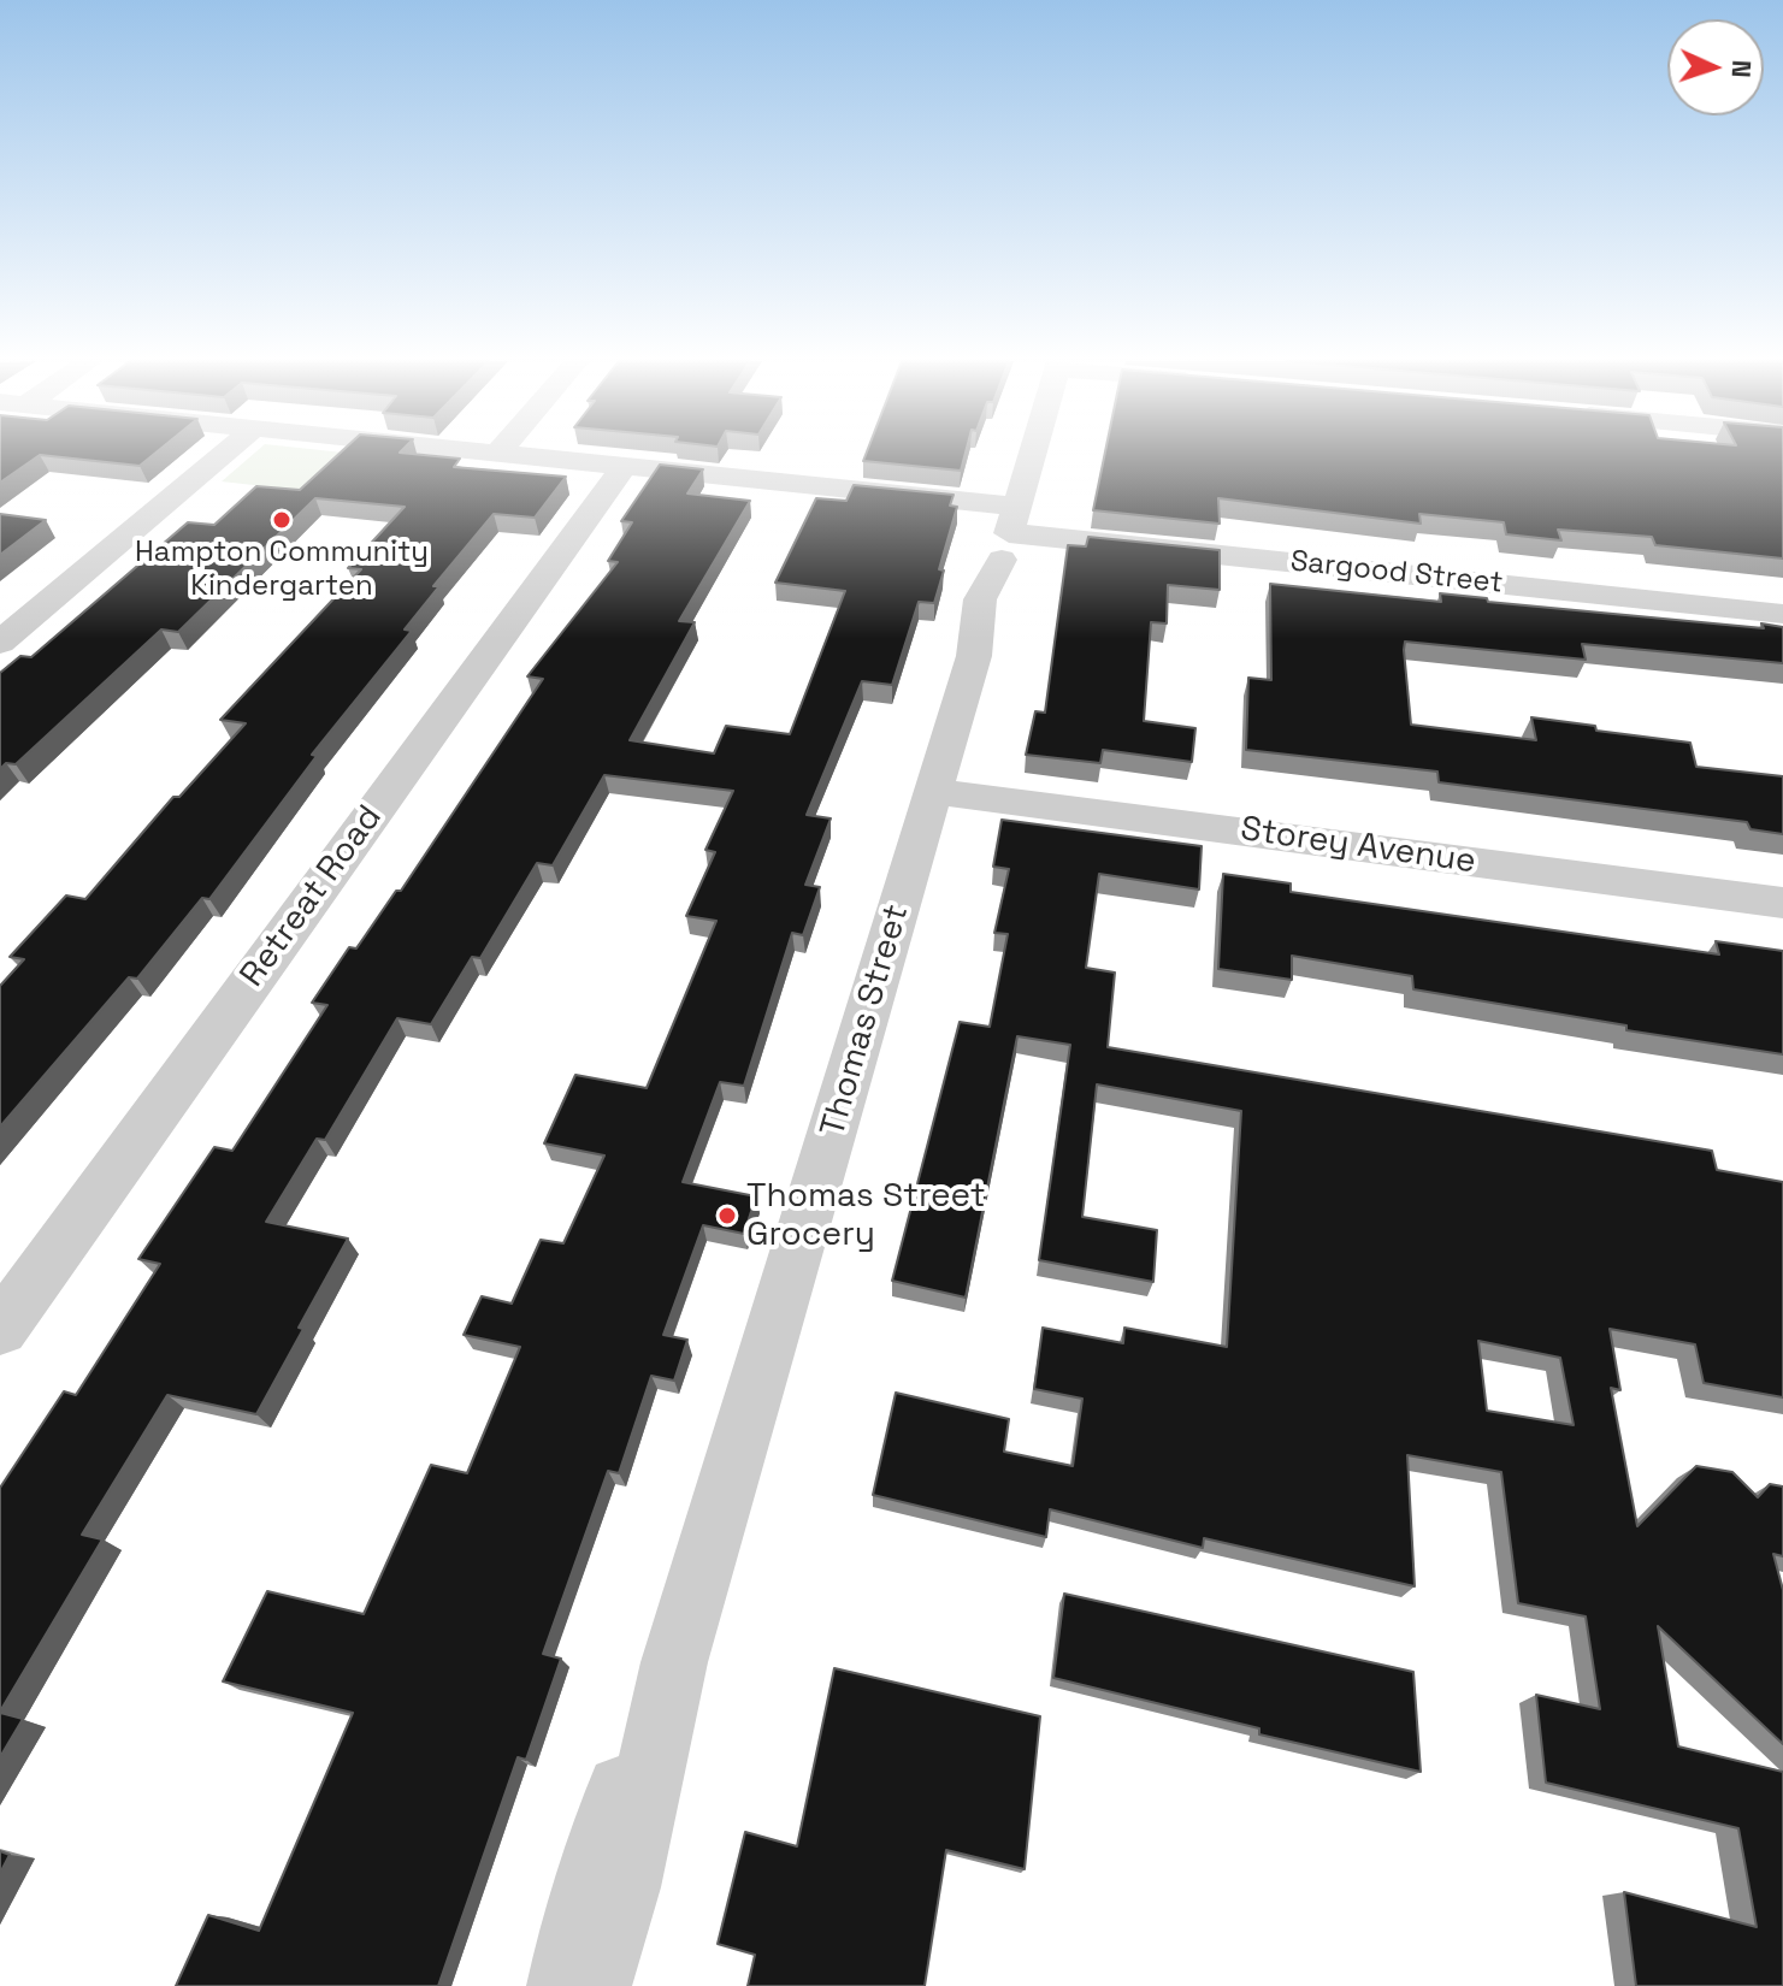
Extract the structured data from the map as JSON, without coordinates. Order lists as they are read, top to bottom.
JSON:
{
  "streets": {
    "street": [
      "Sargood Street",
      "Storey Avenue",
      "Retreat Road",
      "Thomas Street"
    ]
  },
  "crossings": [
    ["Sargood Street", "Retreat Road"],
    ["Sargood Street", "Thomas Street"],
    ["Storey Avenue", "Thomas Street"]
  ],
  "places": ["Hampton Community Kindergarten", "Thomas Street Grocery"],
  "north": "right"
}
